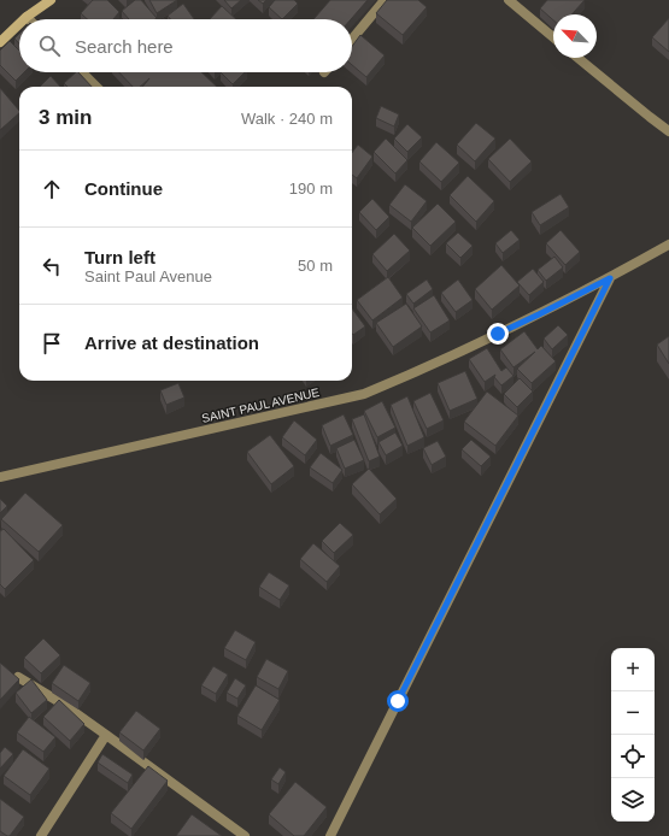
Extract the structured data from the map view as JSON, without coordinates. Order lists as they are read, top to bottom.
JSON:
{
  "streets": {
    "street": ["SAINT PAUL AVENUE"]
  },
  "north": "top left",
  "page": {
    "search": "Search here",
    "heading": ["3 min", "Walk · 240 m"],
    "list": [
      ["Continue", "190 m"],
      ["Turn left", "Saint Paul Avenue", "50 m"],
      "Arrive at destination"
    ],
    "map_buttons": ["+", "−"]
  }
}
